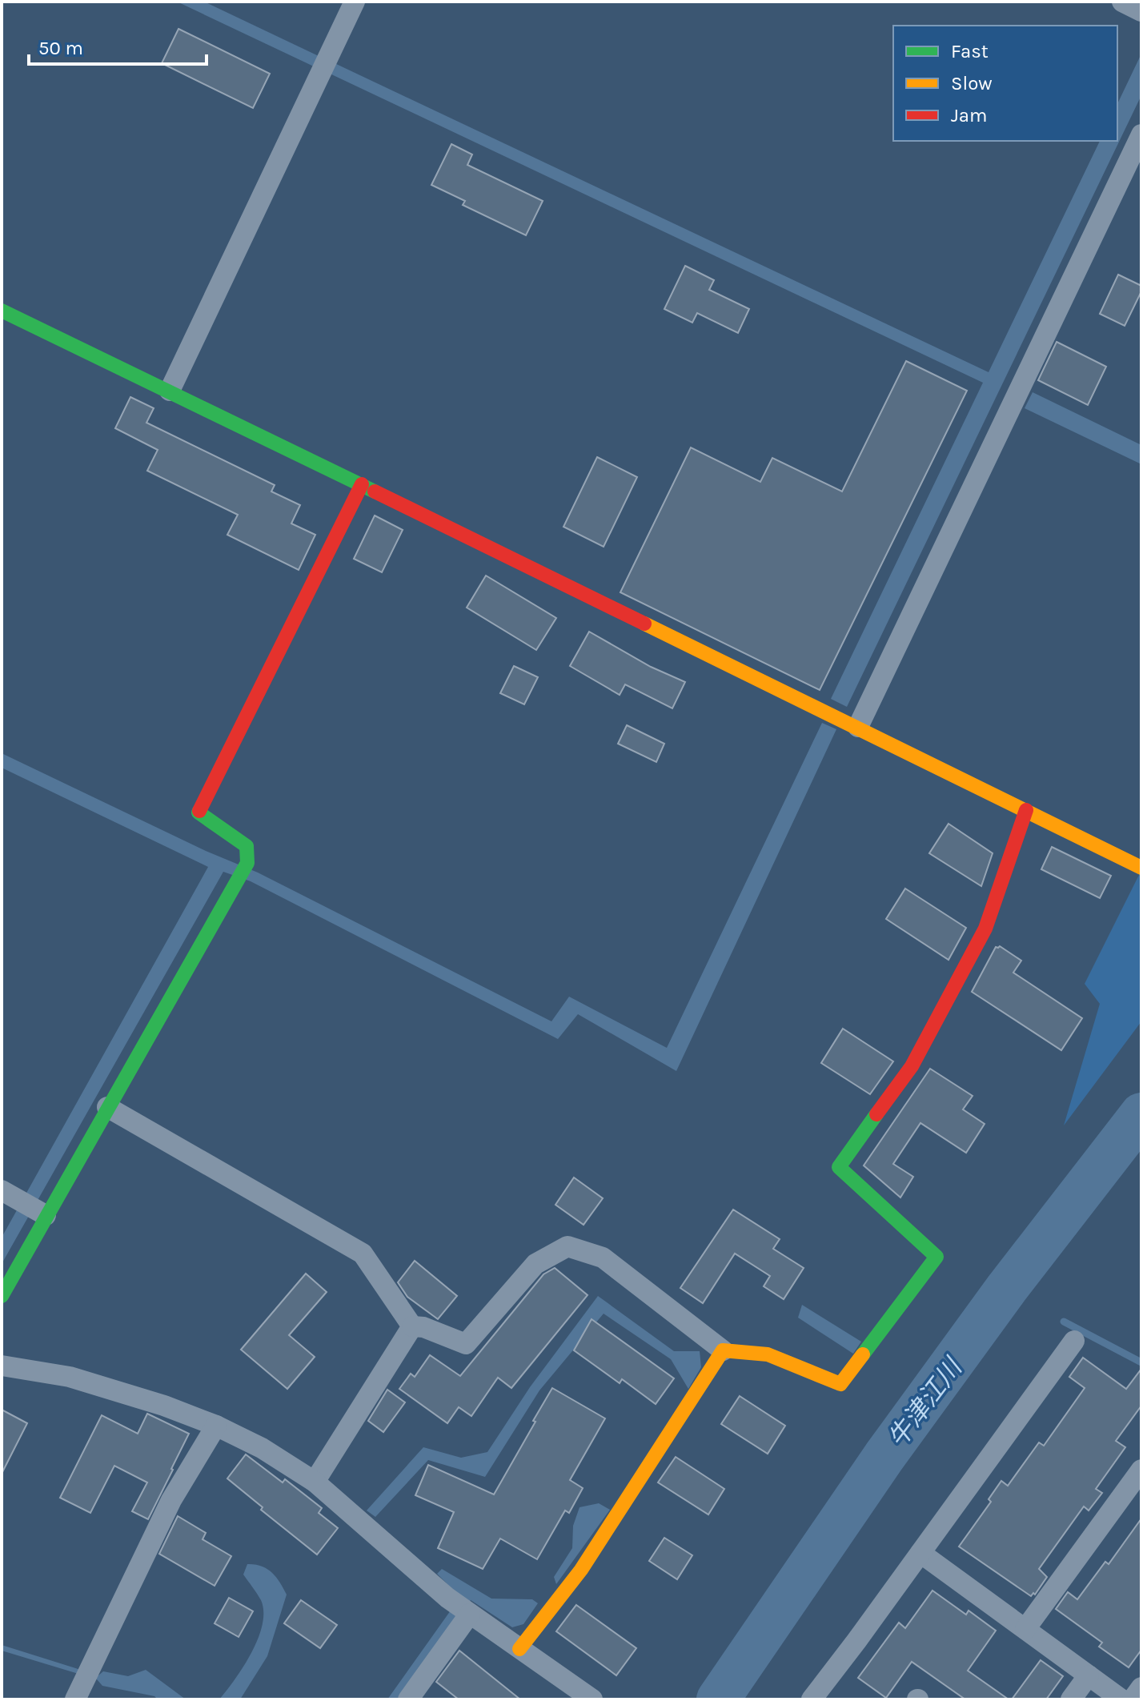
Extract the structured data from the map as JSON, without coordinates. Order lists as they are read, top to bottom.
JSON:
{
  "water": ["牛津江川"],
  "legend": ["Fast", "Slow", "Jam"],
  "scale_bar": "50 m"
}
